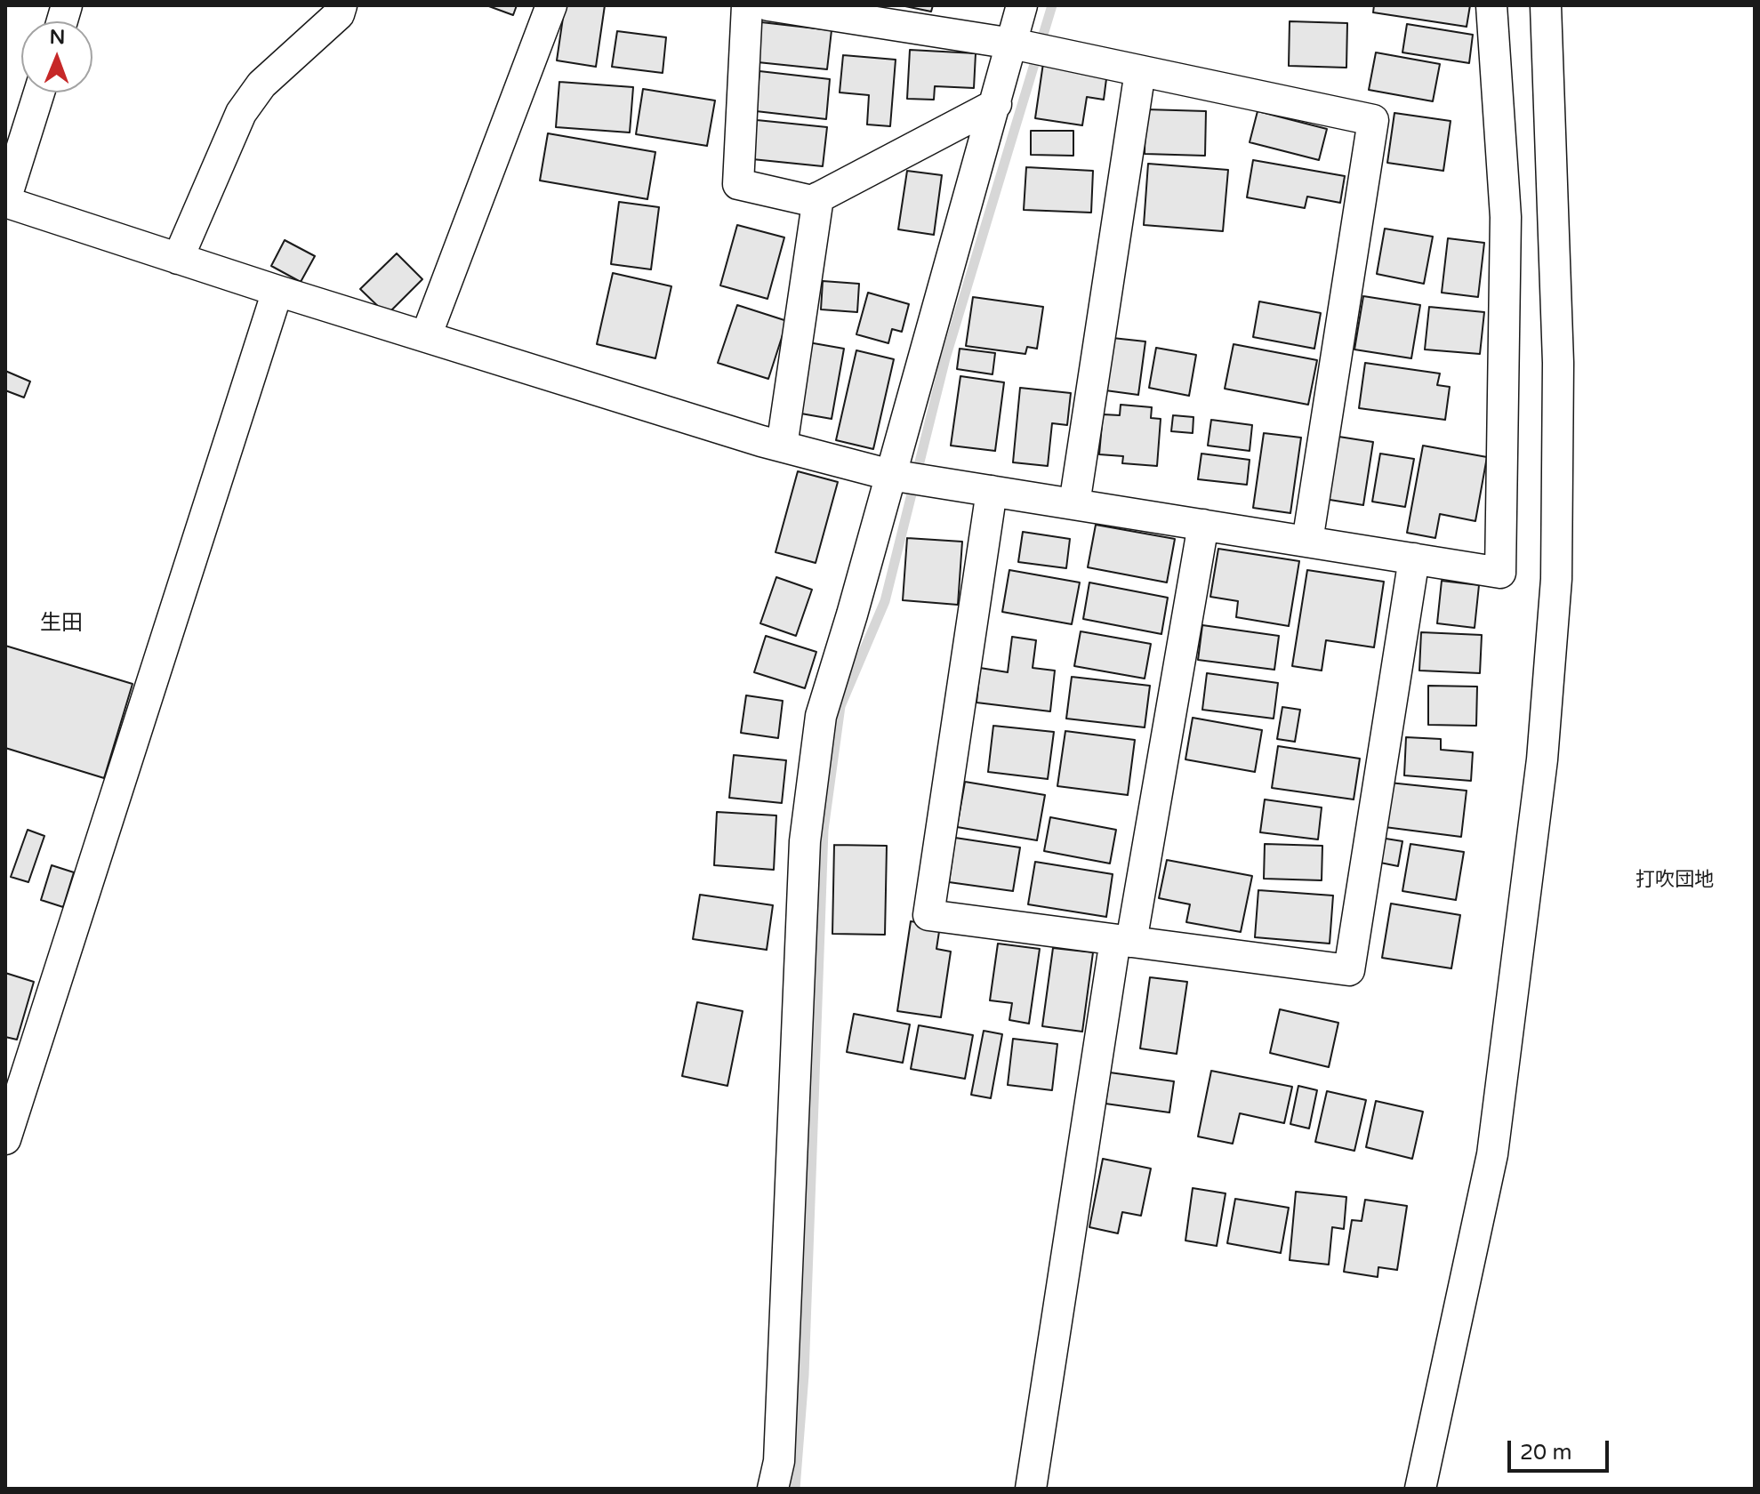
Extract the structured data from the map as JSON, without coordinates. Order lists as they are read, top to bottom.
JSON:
{
  "districts": ["生田", "打吹団地"],
  "scale_bar": "20 m",
  "north": "top"
}
